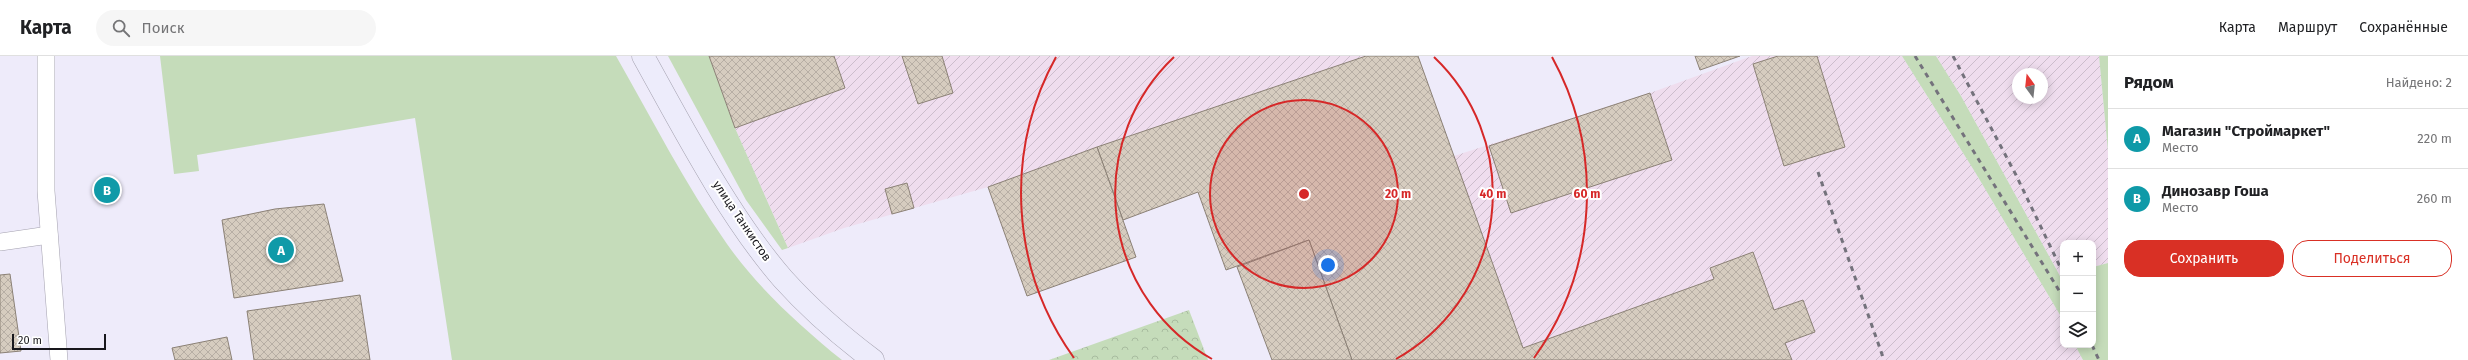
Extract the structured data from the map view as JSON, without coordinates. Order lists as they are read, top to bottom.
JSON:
{
  "streets": {
    "street": ["улица Танкистов"]
  },
  "scale_bar": "20 m",
  "north": "top",
  "page": {
    "header": "Карта",
    "search": "Поиск",
    "nav": ["Карта", "Маршрут", "Сохранённые"],
    "heading": ["Рядом", "Найдено: 2"],
    "list": [
      {
        "mark": "A",
        "name": "Магазин \"Строймаркет\"",
        "note": "Место",
        "value": "220 m"
      },
      {
        "mark": "B",
        "name": "Динозавр Гоша",
        "note": "Место",
        "value": "260 m"
      }
    ],
    "pins": ["B", "A"],
    "buttons": ["Сохранить", "Поделиться"],
    "map_buttons": ["+", "−"],
    "scale": "20 m"
  },
  "rings": ["20 m", "40 m", "60 m"]
}
